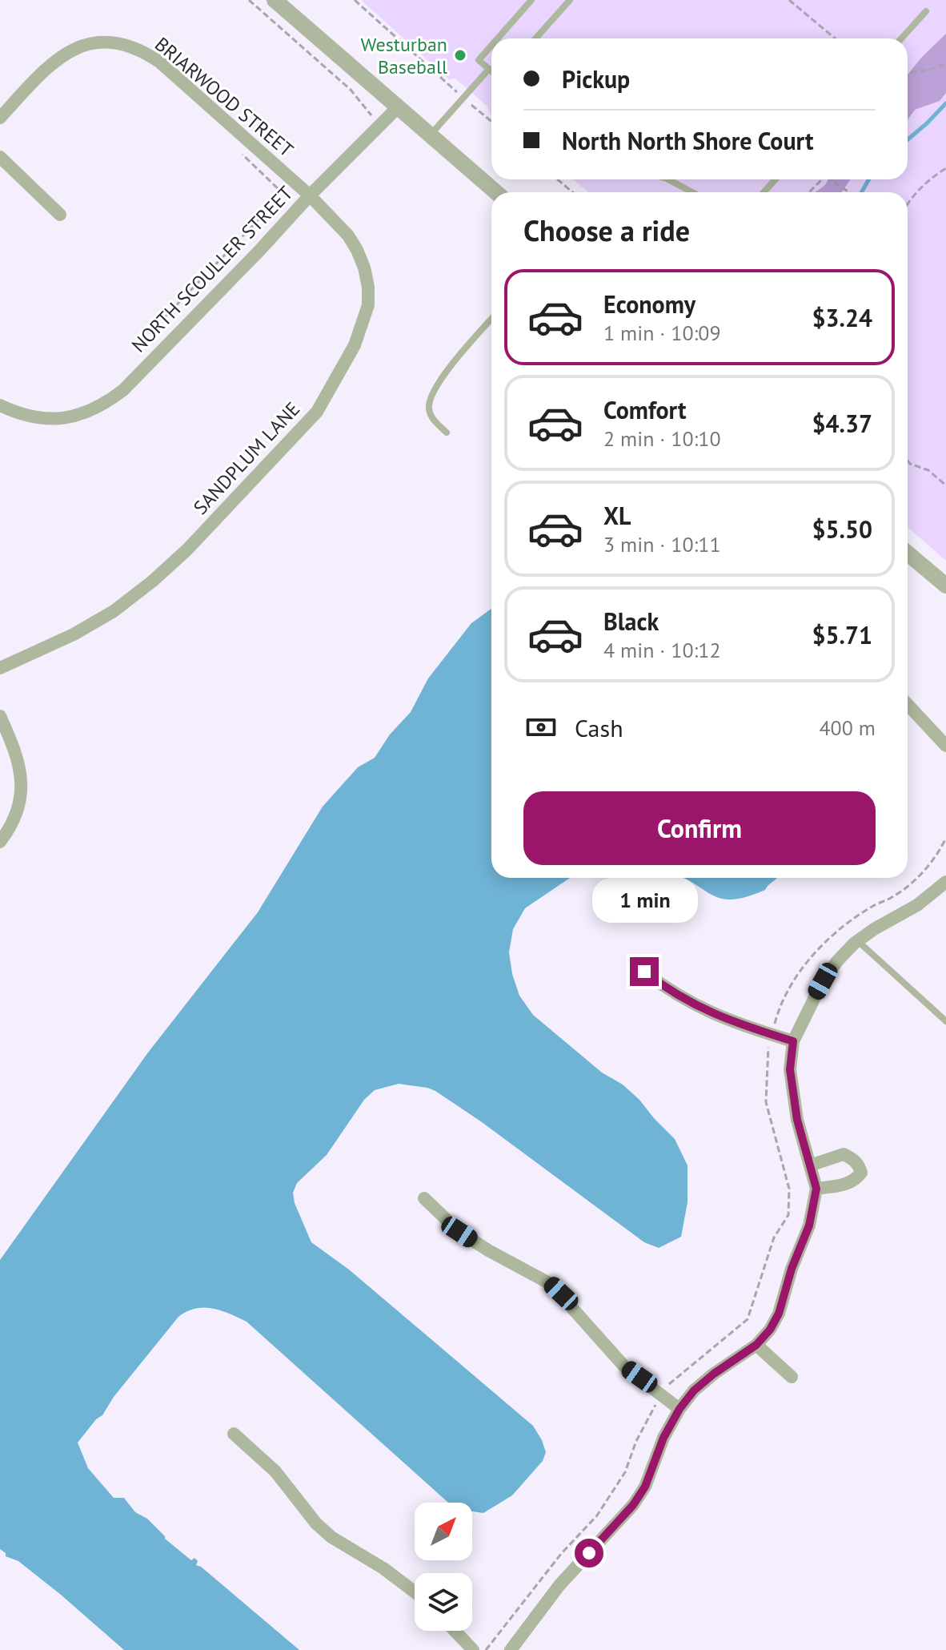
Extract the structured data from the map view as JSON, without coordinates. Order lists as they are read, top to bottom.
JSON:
{
  "streets": {
    "street": ["BRIARWOOD STREET", "NORTH SCOULLER STREET", "SANDPLUM LANE"]
  },
  "crossings": [
    ["BRIARWOOD STREET", "NORTH SCOULLER STREET"],
    ["BRIARWOOD STREET", "SANDPLUM LANE"],
    ["NORTH SCOULLER STREET", "SANDPLUM LANE"]
  ],
  "places": ["Westurban Baseball"],
  "north": "top right",
  "page": {
    "banner": ["Pickup", "North North Shore Court"],
    "heading": "Choose a ride",
    "list": [
      {
        "name": "Economy",
        "note": "1 min · 10:09",
        "value": "$3.24"
      },
      {
        "name": "Comfort",
        "note": "2 min · 10:10",
        "value": "$4.37"
      },
      {
        "name": "XL",
        "note": "3 min · 10:11",
        "value": "$5.50"
      },
      {
        "name": "Black",
        "note": "4 min · 10:12",
        "value": "$5.71"
      }
    ],
    "pay": ["Cash", "400 m"],
    "buttons": "Confirm",
    "bubble": "1 min"
  }
}
